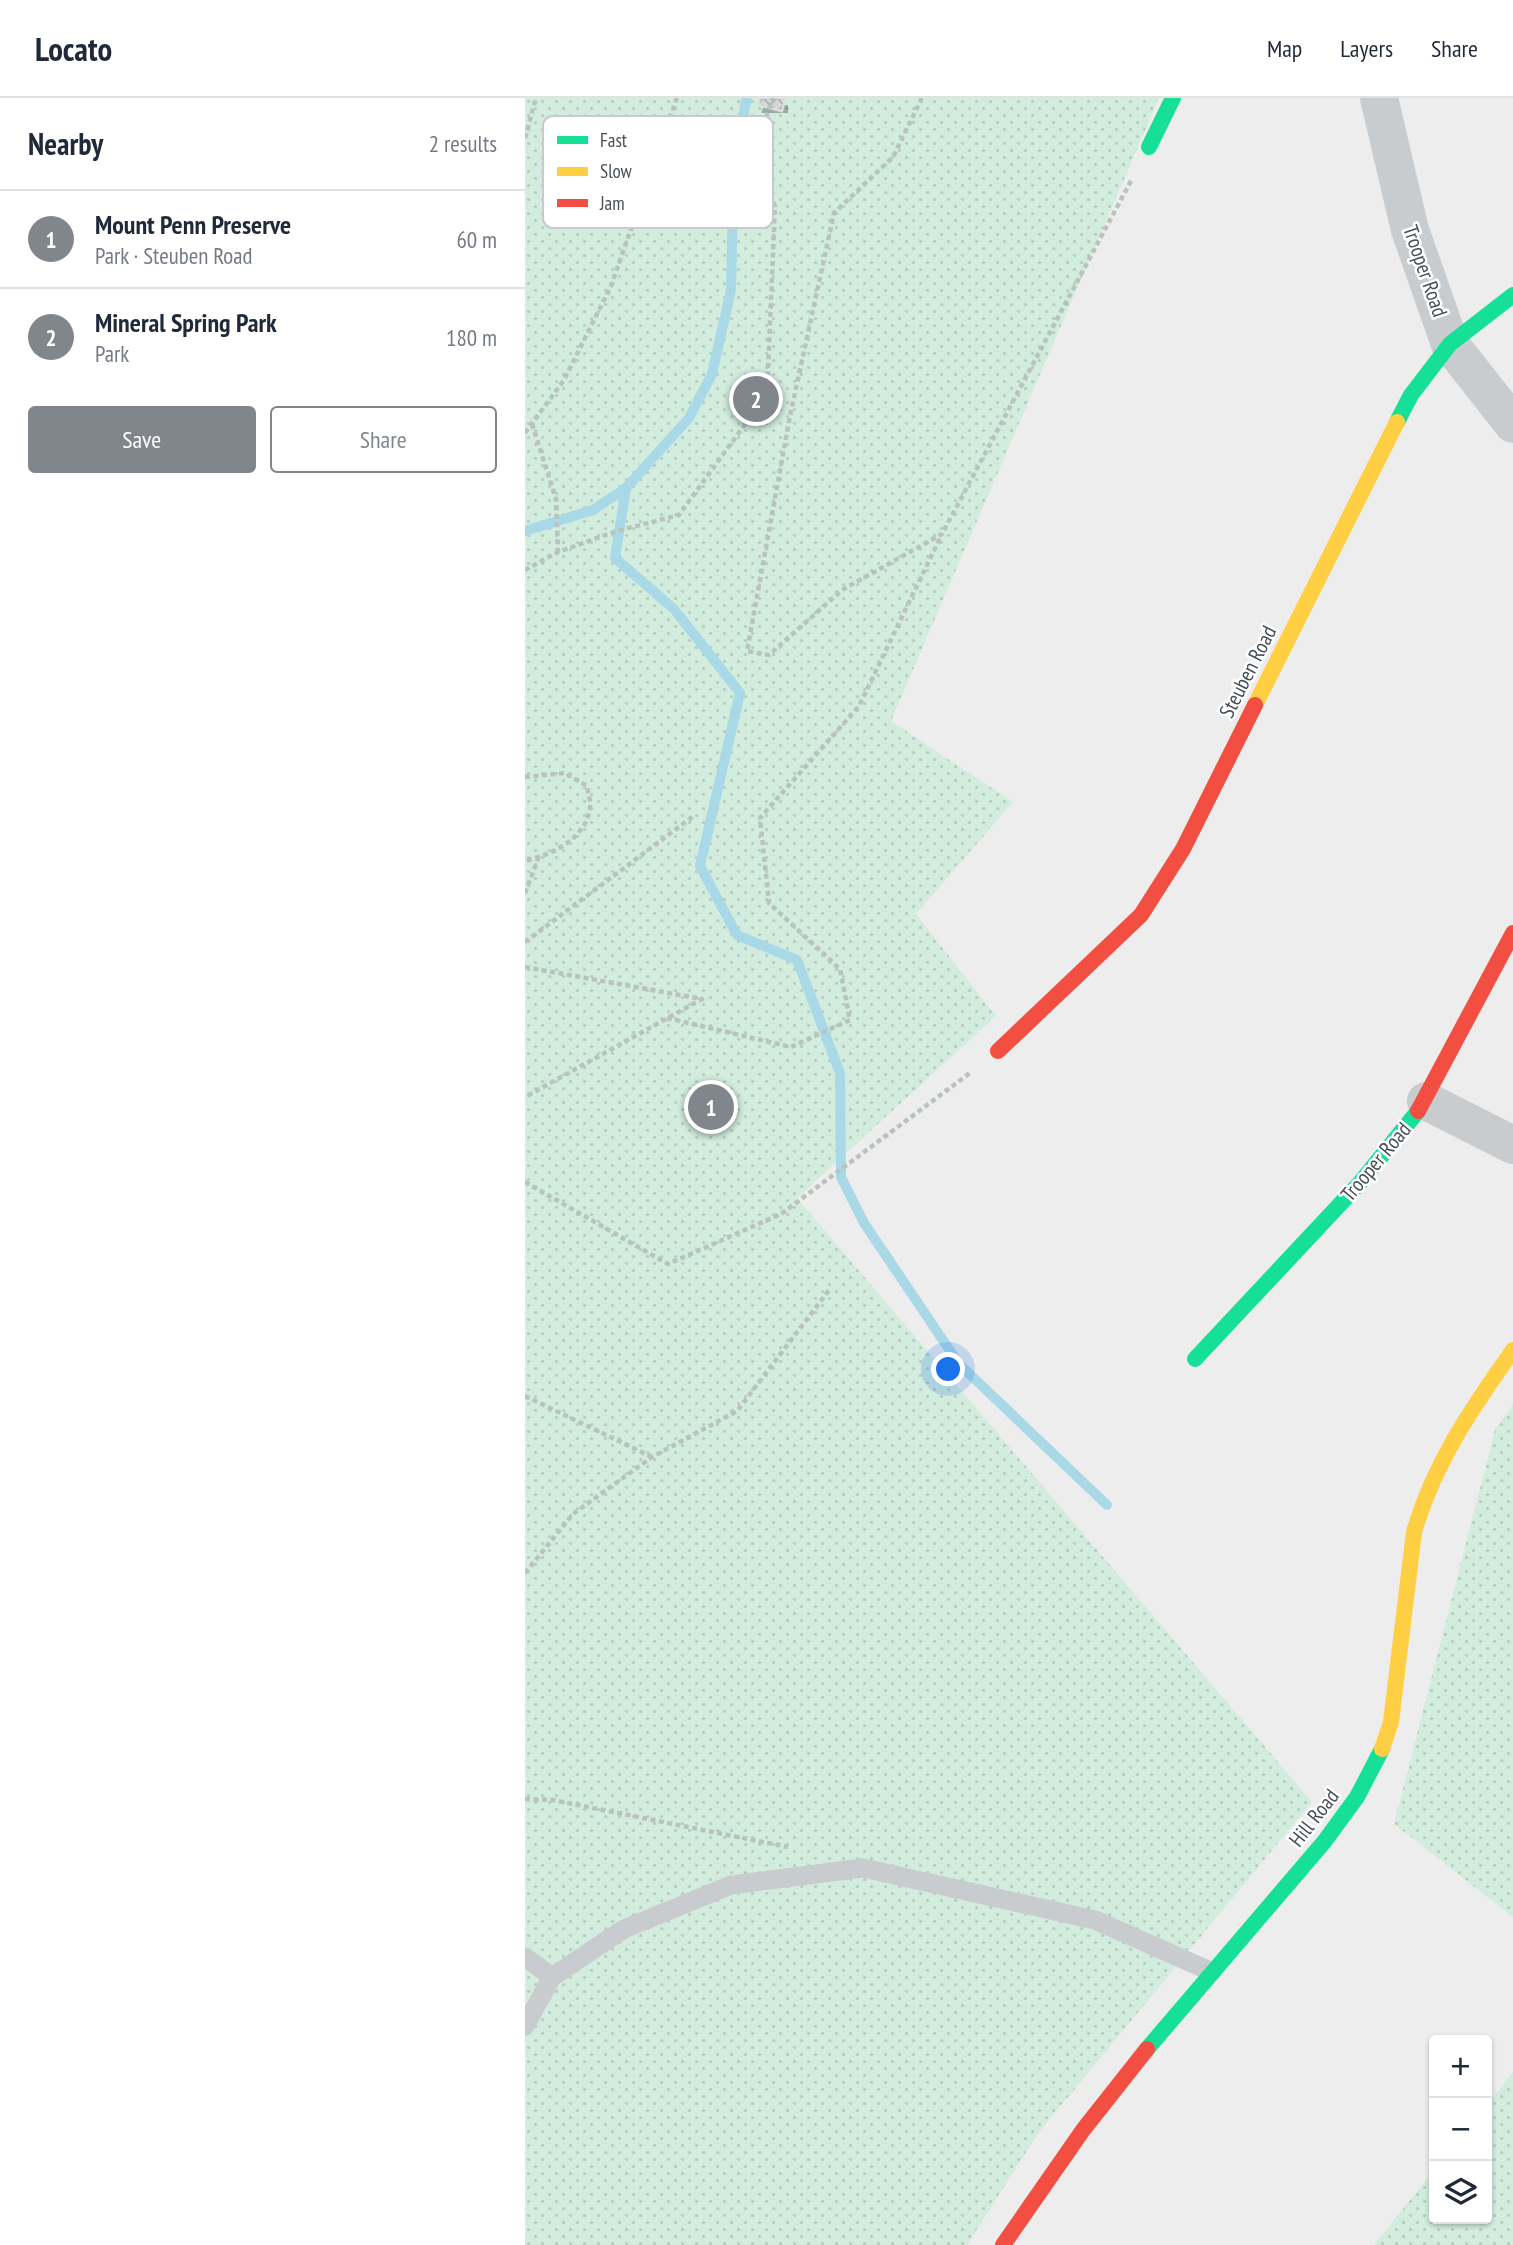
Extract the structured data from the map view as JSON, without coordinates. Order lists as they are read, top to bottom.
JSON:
{
  "streets": {
    "street": ["Trooper Road", "Steuben Road", "Hill Road"]
  },
  "crossings": [
    ["Trooper Road", "Steuben Road"]
  ],
  "legend": ["Fast", "Slow", "Jam"],
  "page": {
    "header": "Locato",
    "nav": ["Map", "Layers", "Share"],
    "heading": ["Nearby", "2 results"],
    "list": [
      {
        "mark": "1",
        "name": "Mount Penn Preserve",
        "note": "Park · Steuben Road",
        "value": "60 m"
      },
      {
        "mark": "2",
        "name": "Mineral Spring Park",
        "note": "Park",
        "value": "180 m"
      }
    ],
    "pins": ["2", "1"],
    "buttons": ["Save", "Share"],
    "map_buttons": ["+", "−"]
  }
}
